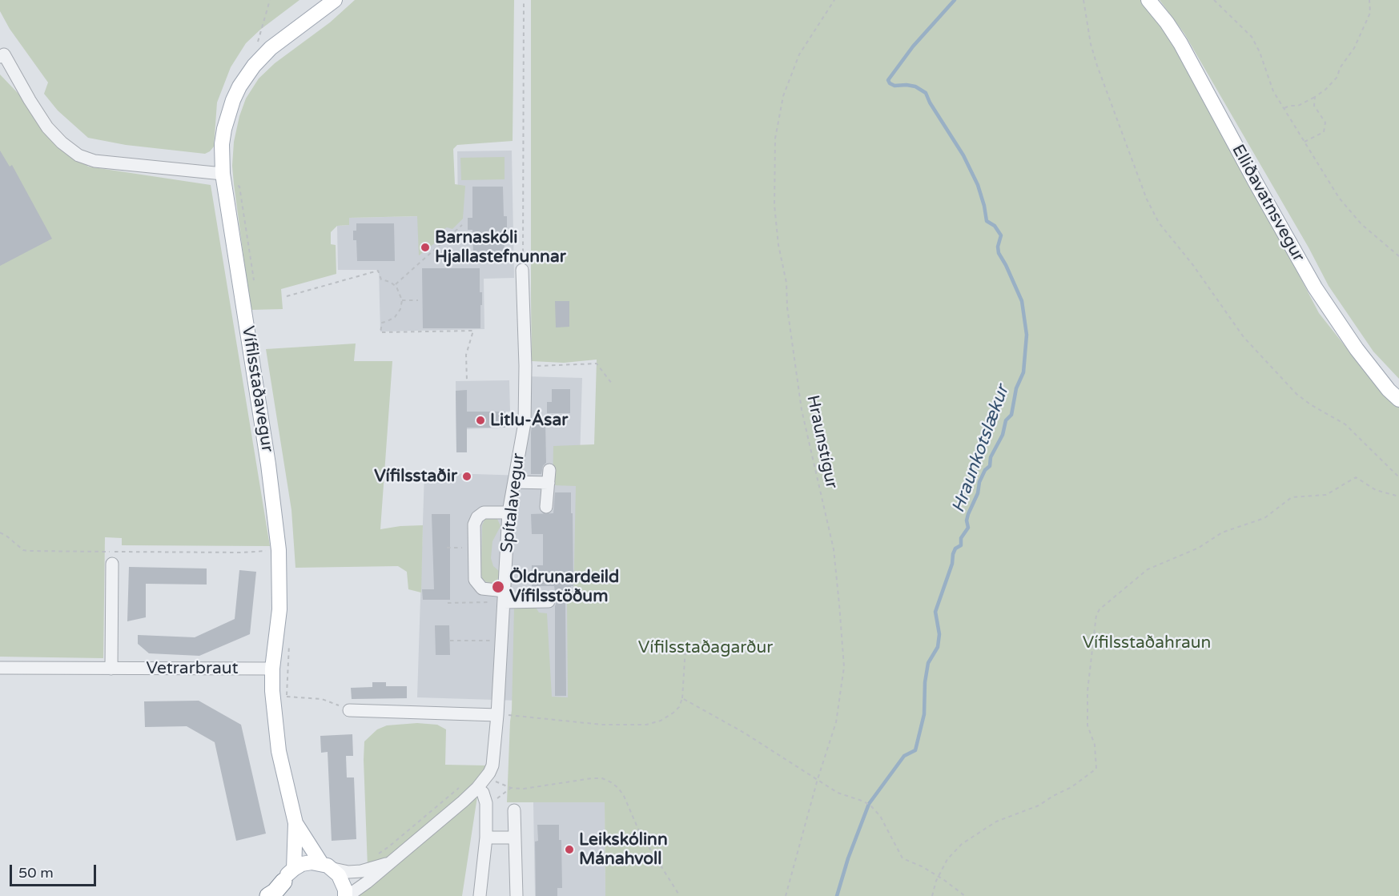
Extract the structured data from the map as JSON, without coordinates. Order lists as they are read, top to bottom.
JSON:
{
  "streets": {
    "main road": ["Elliðavatnsvegur", "Vífilsstaðavegur"],
    "street": ["Spítalavegur", "Vetrarbraut"],
    "path": ["Hraunstígur"]
  },
  "crossings": [
    ["Vífilsstaðavegur", "Spítalavegur"],
    ["Vífilsstaðavegur", "Vetrarbraut"]
  ],
  "water": ["Hraunkotslækur"],
  "parks": ["Vífilsstaðahraun", "Vífilsstaðagarður"],
  "places": [
    "Barnaskóli Hjallastefnunnar",
    "Litlu-Ásar",
    "Vífilsstaðir",
    "Öldrunardeild Vífilsstöðum",
    "Leikskólinn Mánahvoll"
  ],
  "scale_bar": "50 m"
}
